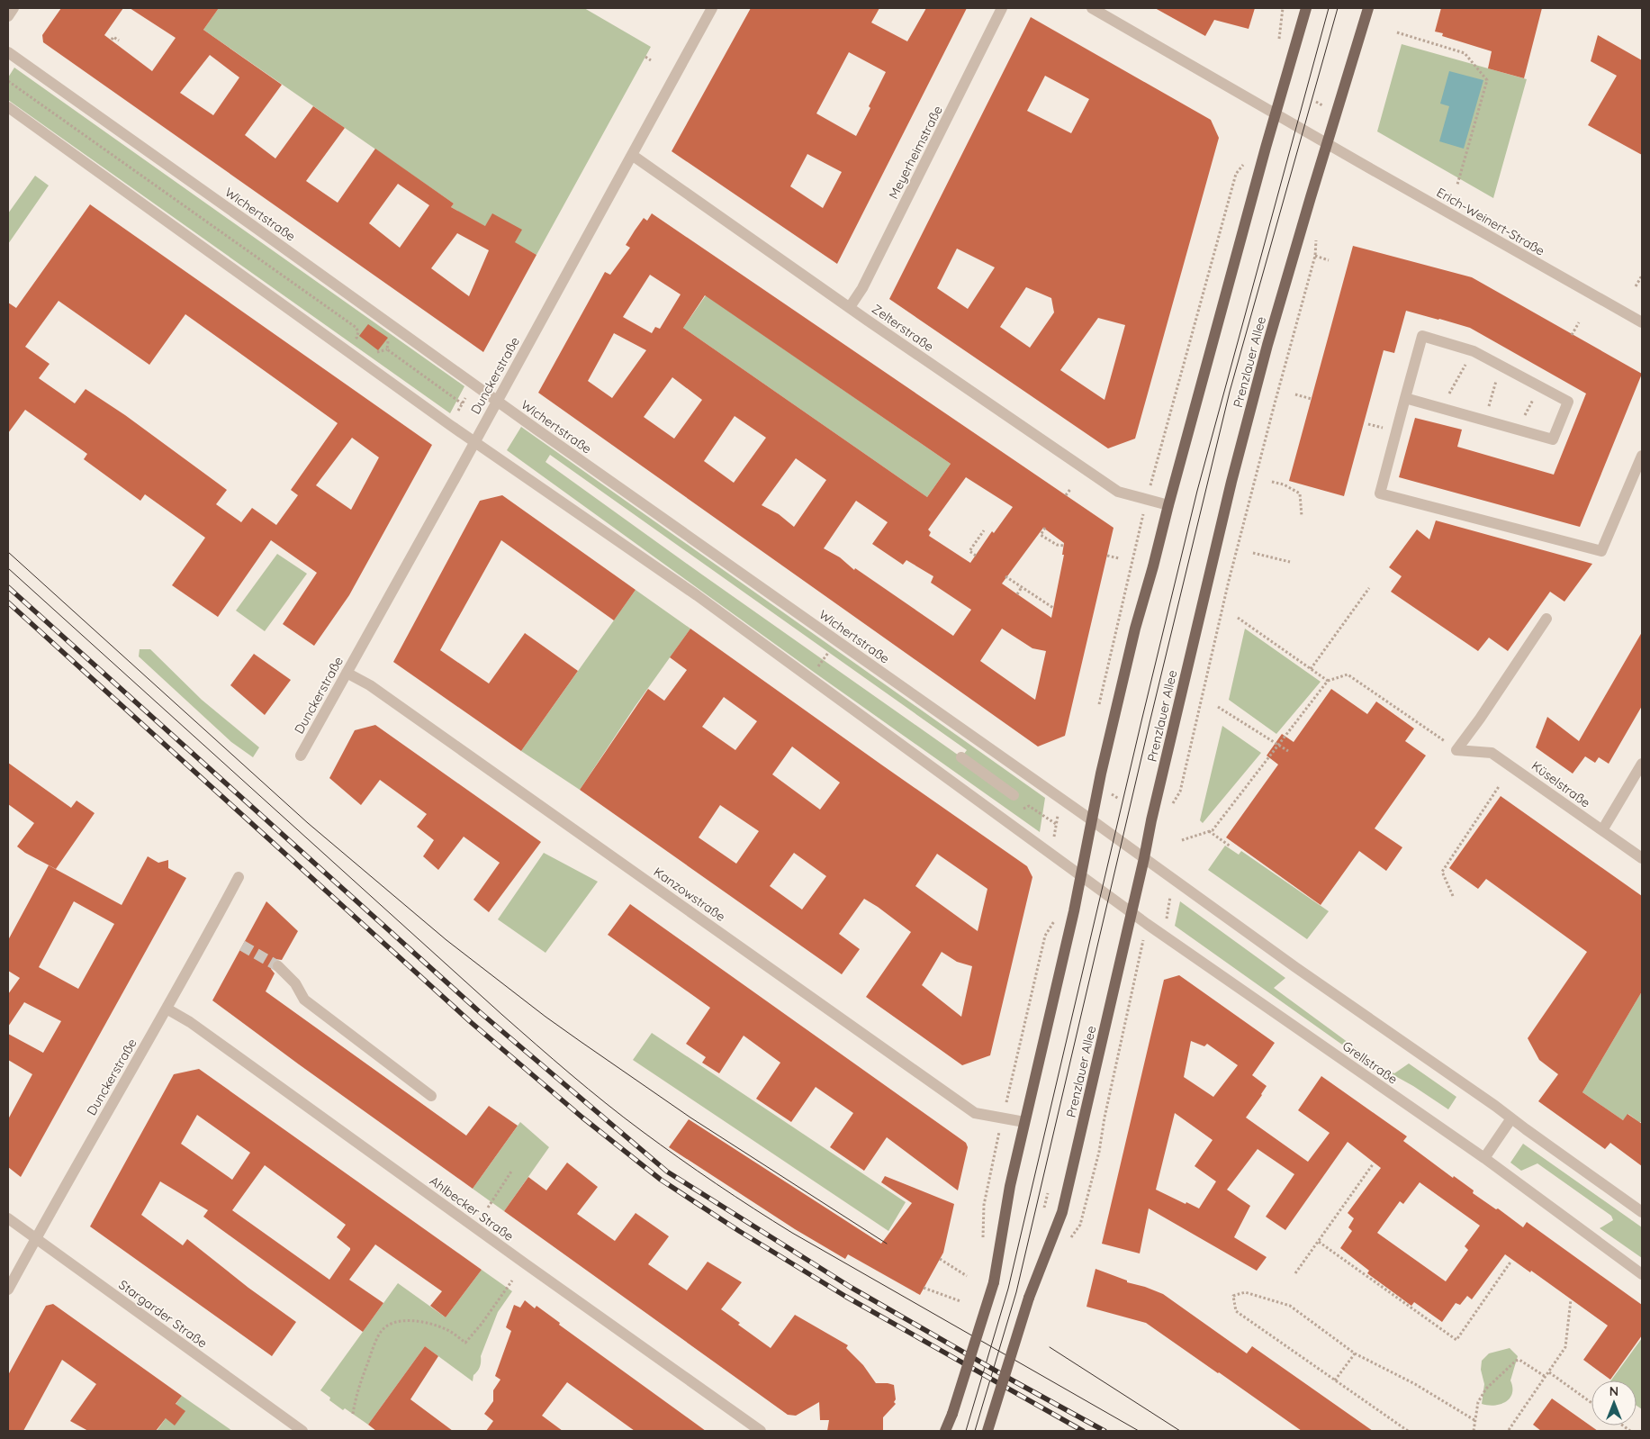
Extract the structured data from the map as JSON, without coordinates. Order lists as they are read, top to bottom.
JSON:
{
  "streets": {
    "main road": ["Prenzlauer Allee"],
    "street": [
      "Meyerheimstraße",
      "Wichertstraße",
      "Erich-Weinert-Straße",
      "Zelterstraße",
      "Dunckerstraße",
      "Küselstraße",
      "Kanzowstraße",
      "Grellstraße",
      "Ahlbecker Straße",
      "Stargarder Straße"
    ]
  },
  "crossings": [
    ["Meyerheimstraße", "Zelterstraße"],
    ["Wichertstraße", "Dunckerstraße"],
    ["Erich-Weinert-Straße", "Prenzlauer Allee"],
    ["Zelterstraße", "Dunckerstraße"],
    ["Prenzlauer Allee", "Grellstraße"],
    ["Dunckerstraße", "Kanzowstraße"],
    ["Dunckerstraße", "Ahlbecker Straße"],
    ["Dunckerstraße", "Stargarder Straße"]
  ],
  "north": "top"
}
